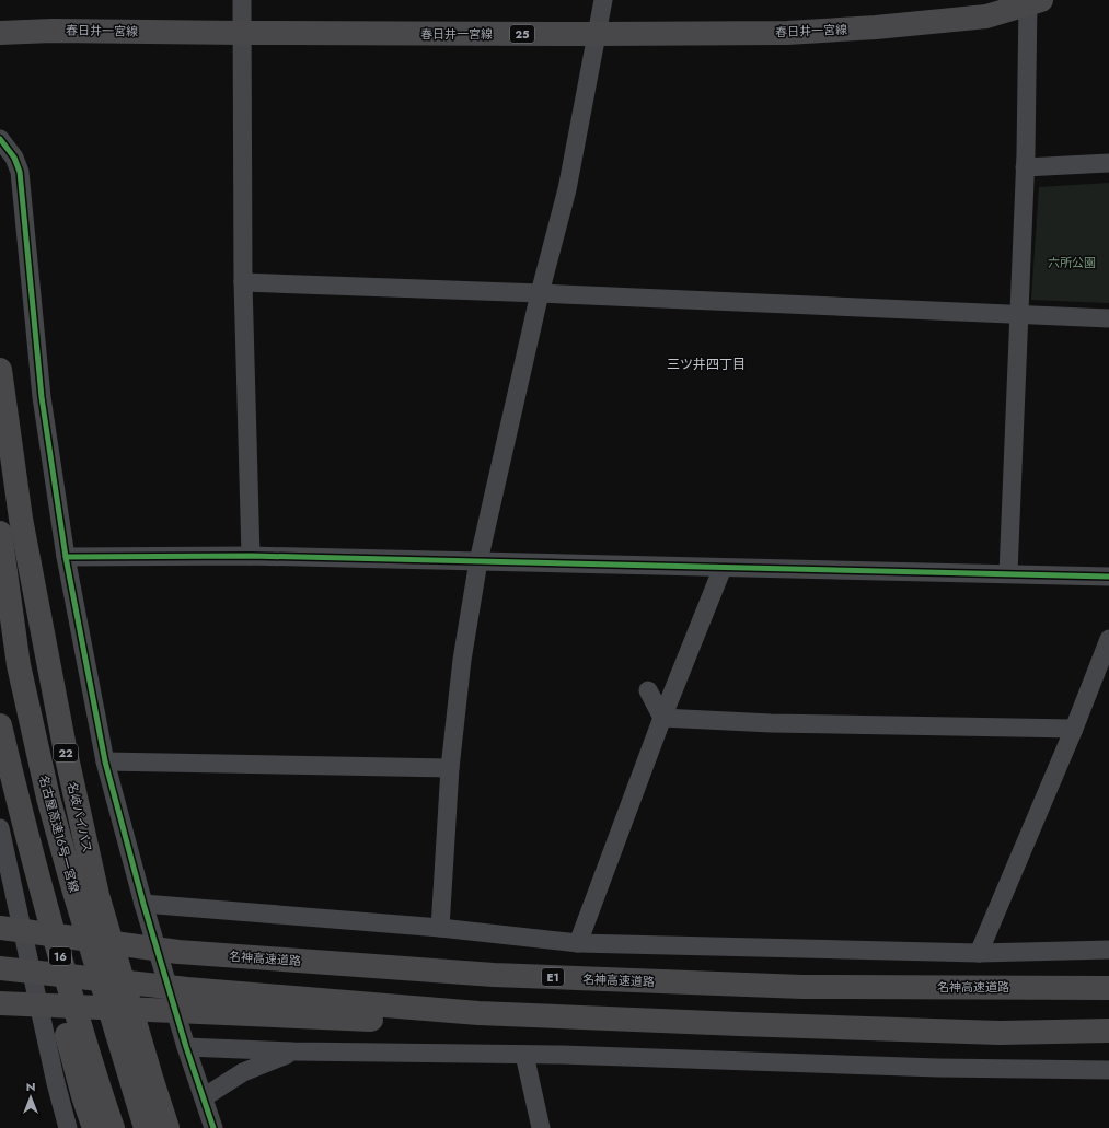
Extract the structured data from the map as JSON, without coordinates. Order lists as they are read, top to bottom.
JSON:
{
  "streets": {
    "highway": [
      "22",
      "名岐バイパス",
      "名古屋高速16号一宮線",
      "16",
      "名神高速道路",
      "E1"
    ],
    "main road": ["春日井一宮線", "25"]
  },
  "districts": ["三ツ井四丁目"],
  "parks": ["六所公園"],
  "north": "top"
}
